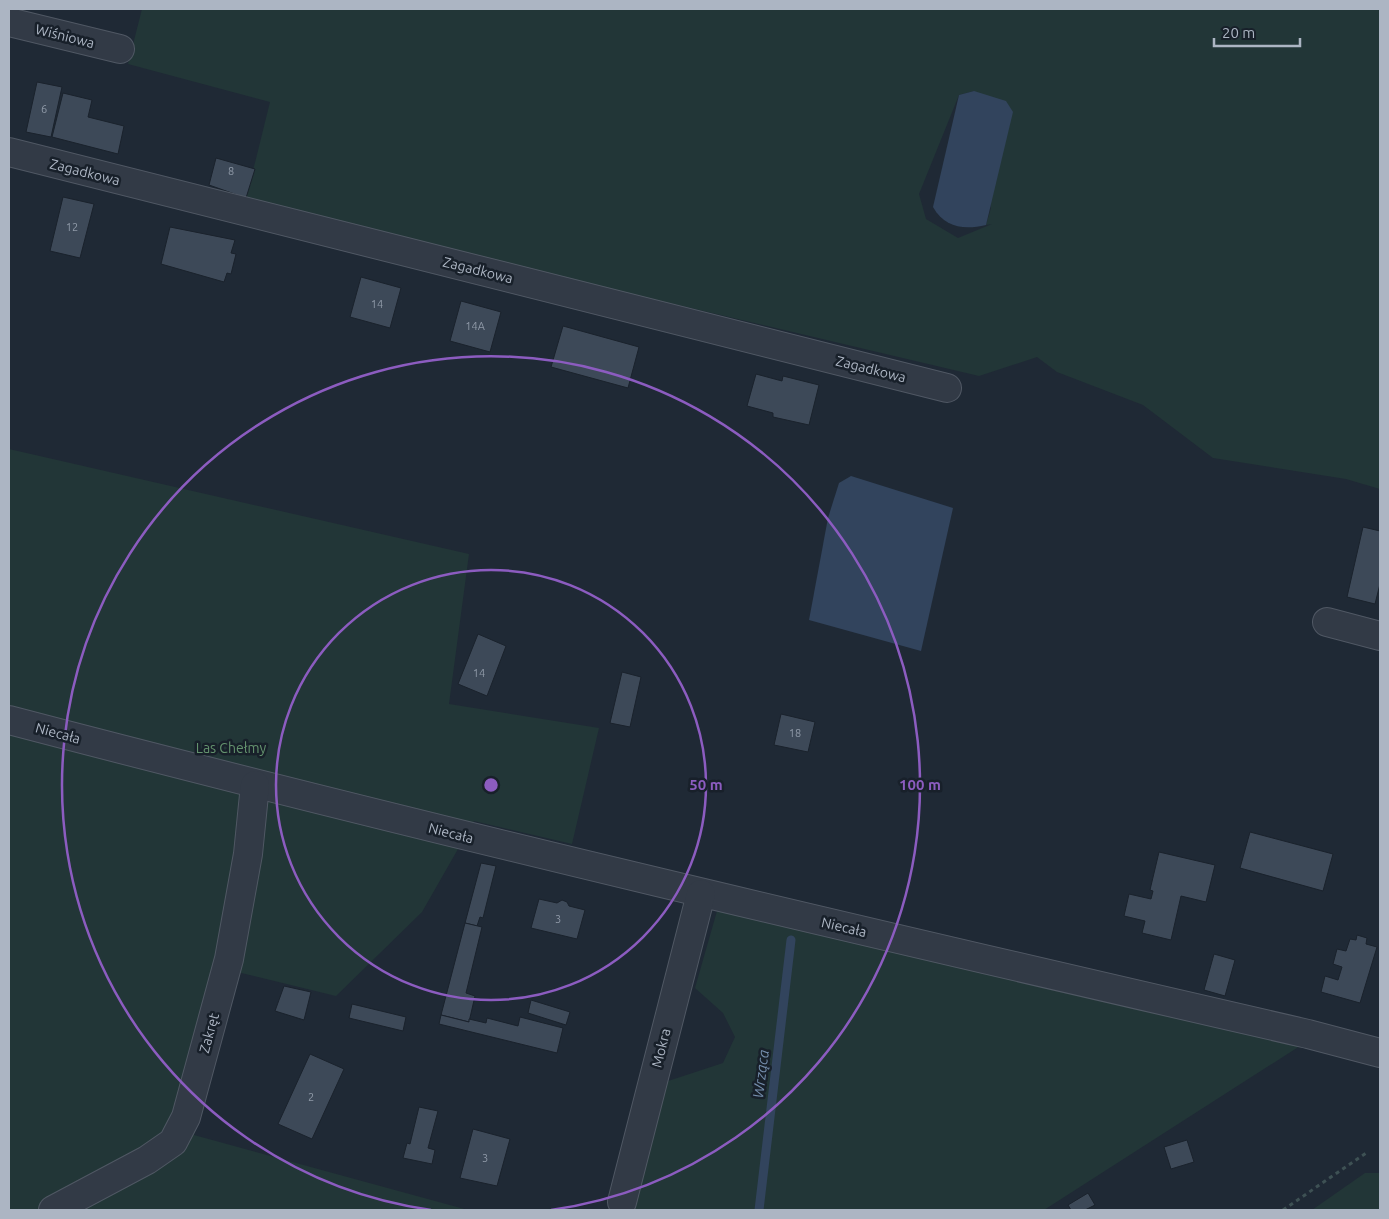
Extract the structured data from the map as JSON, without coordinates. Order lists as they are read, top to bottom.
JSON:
{
  "streets": {
    "street": [
      "Wiśniowa",
      "Zagadkowa",
      "Niecała",
      "Zakręt",
      "Mokra"
    ]
  },
  "crossings": [
    ["Niecała", "Zakręt"],
    ["Niecała", "Mokra"]
  ],
  "water": ["Wrząca"],
  "parks": ["Las Chełmy"],
  "house_numbers": [
    "6",
    "8",
    "12",
    "14",
    "14A",
    "14",
    "18",
    "3",
    "2",
    "3"
  ],
  "scale_bar": "20 m",
  "rings": ["50 m", "100 m"]
}
